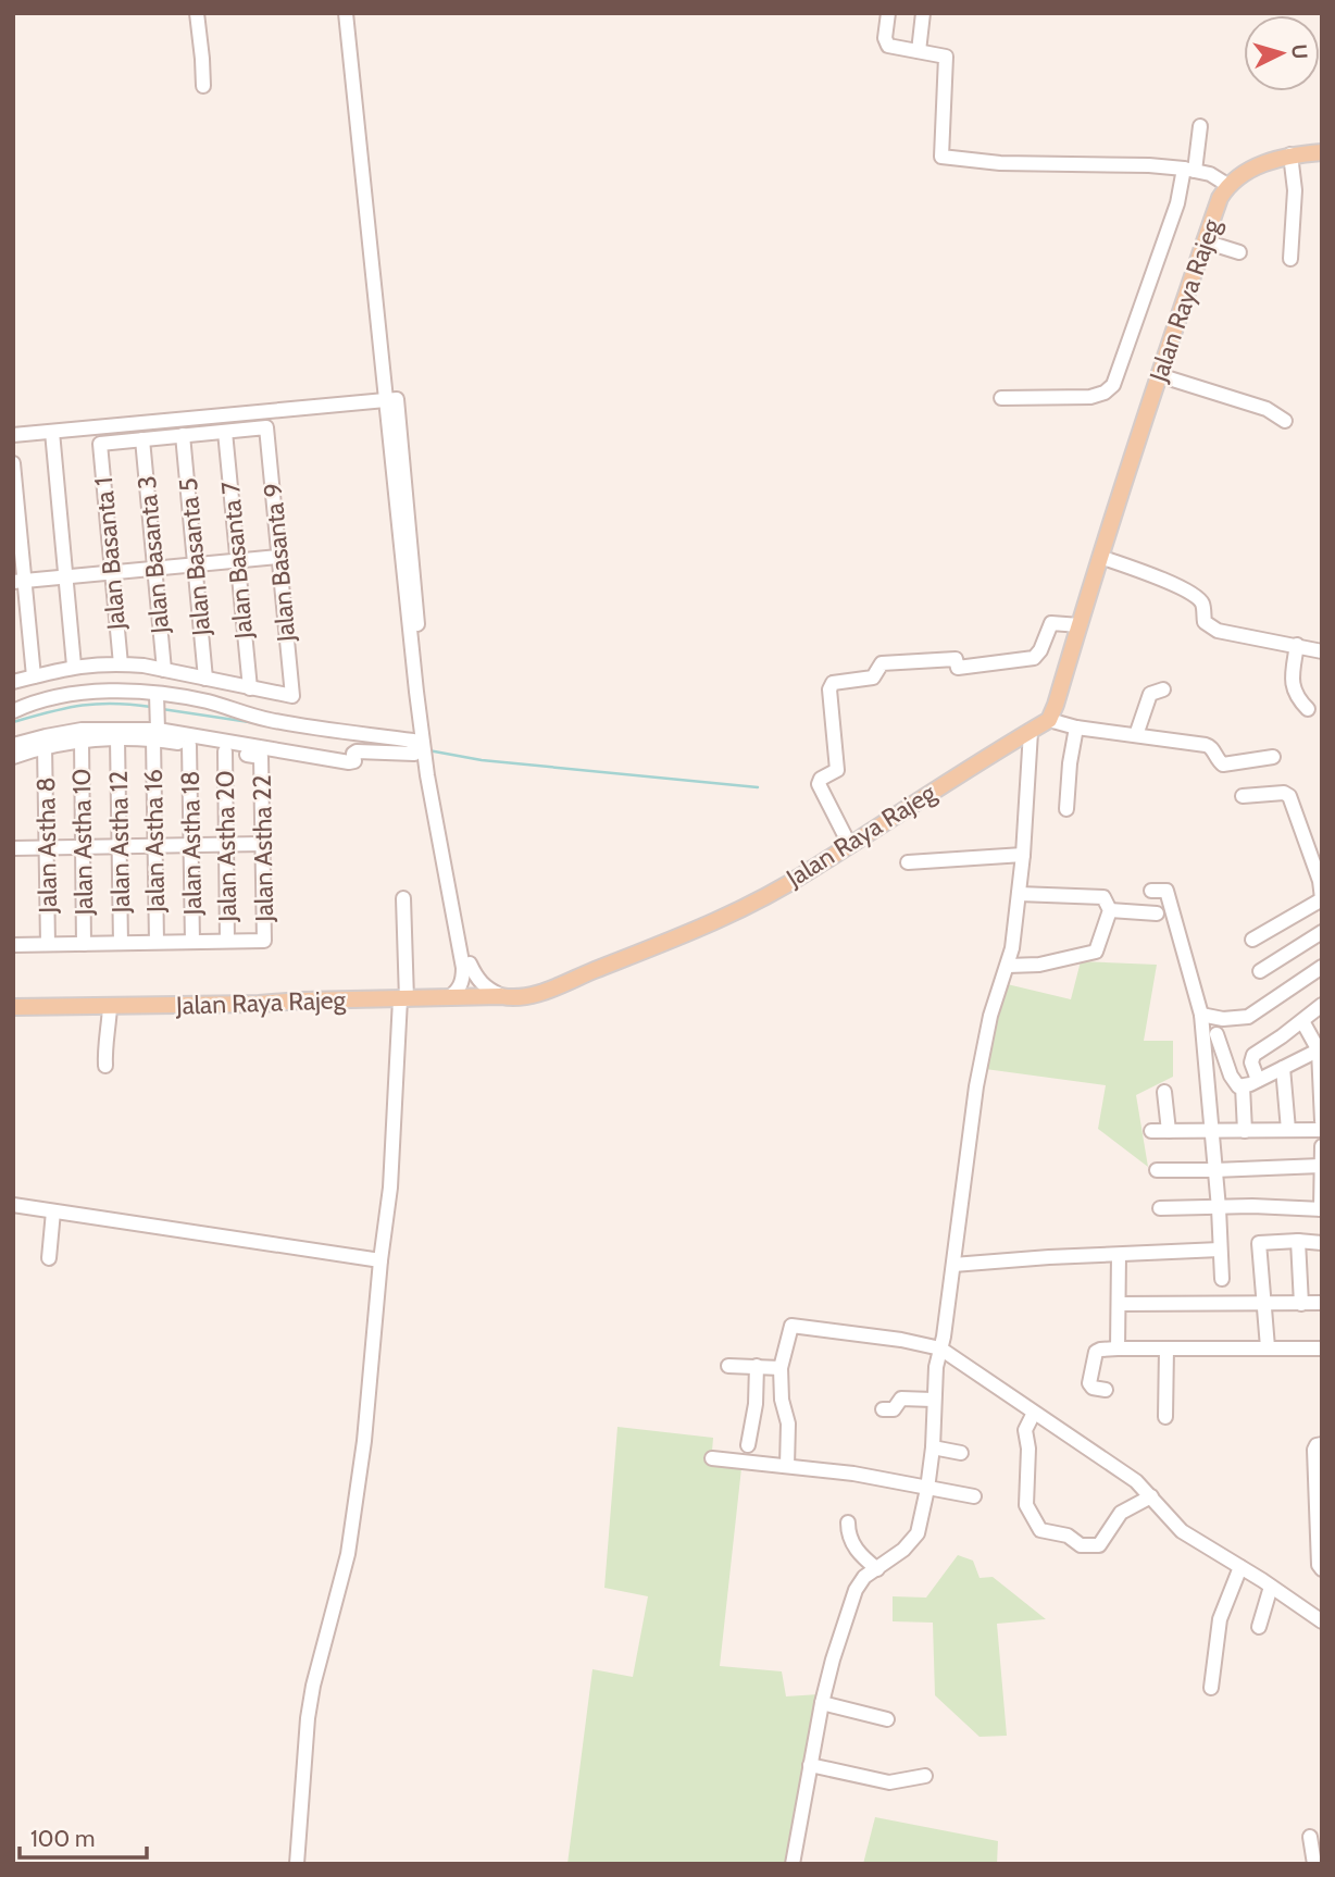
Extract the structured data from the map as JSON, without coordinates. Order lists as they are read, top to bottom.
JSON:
{
  "streets": {
    "main road": ["Jalan Raya Rajeg"],
    "street": [
      "Jalan Basanta 1",
      "Jalan Basanta 3",
      "Jalan Basanta 5",
      "Jalan Basanta 7",
      "Jalan Basanta 9",
      "Jalan Astha 16",
      "Jalan Astha 10",
      "Jalan Astha 12",
      "Jalan Astha 18",
      "Jalan Astha 8",
      "Jalan Astha 20",
      "Jalan Astha 22"
    ]
  },
  "crossings": [
    ["Jalan Basanta 1", "Jalan Basanta 3"],
    ["Jalan Basanta 7", "Jalan Basanta 9"],
    ["Jalan Astha 20", "Jalan Astha 22"]
  ],
  "scale_bar": "100 m",
  "north": "right"
}
